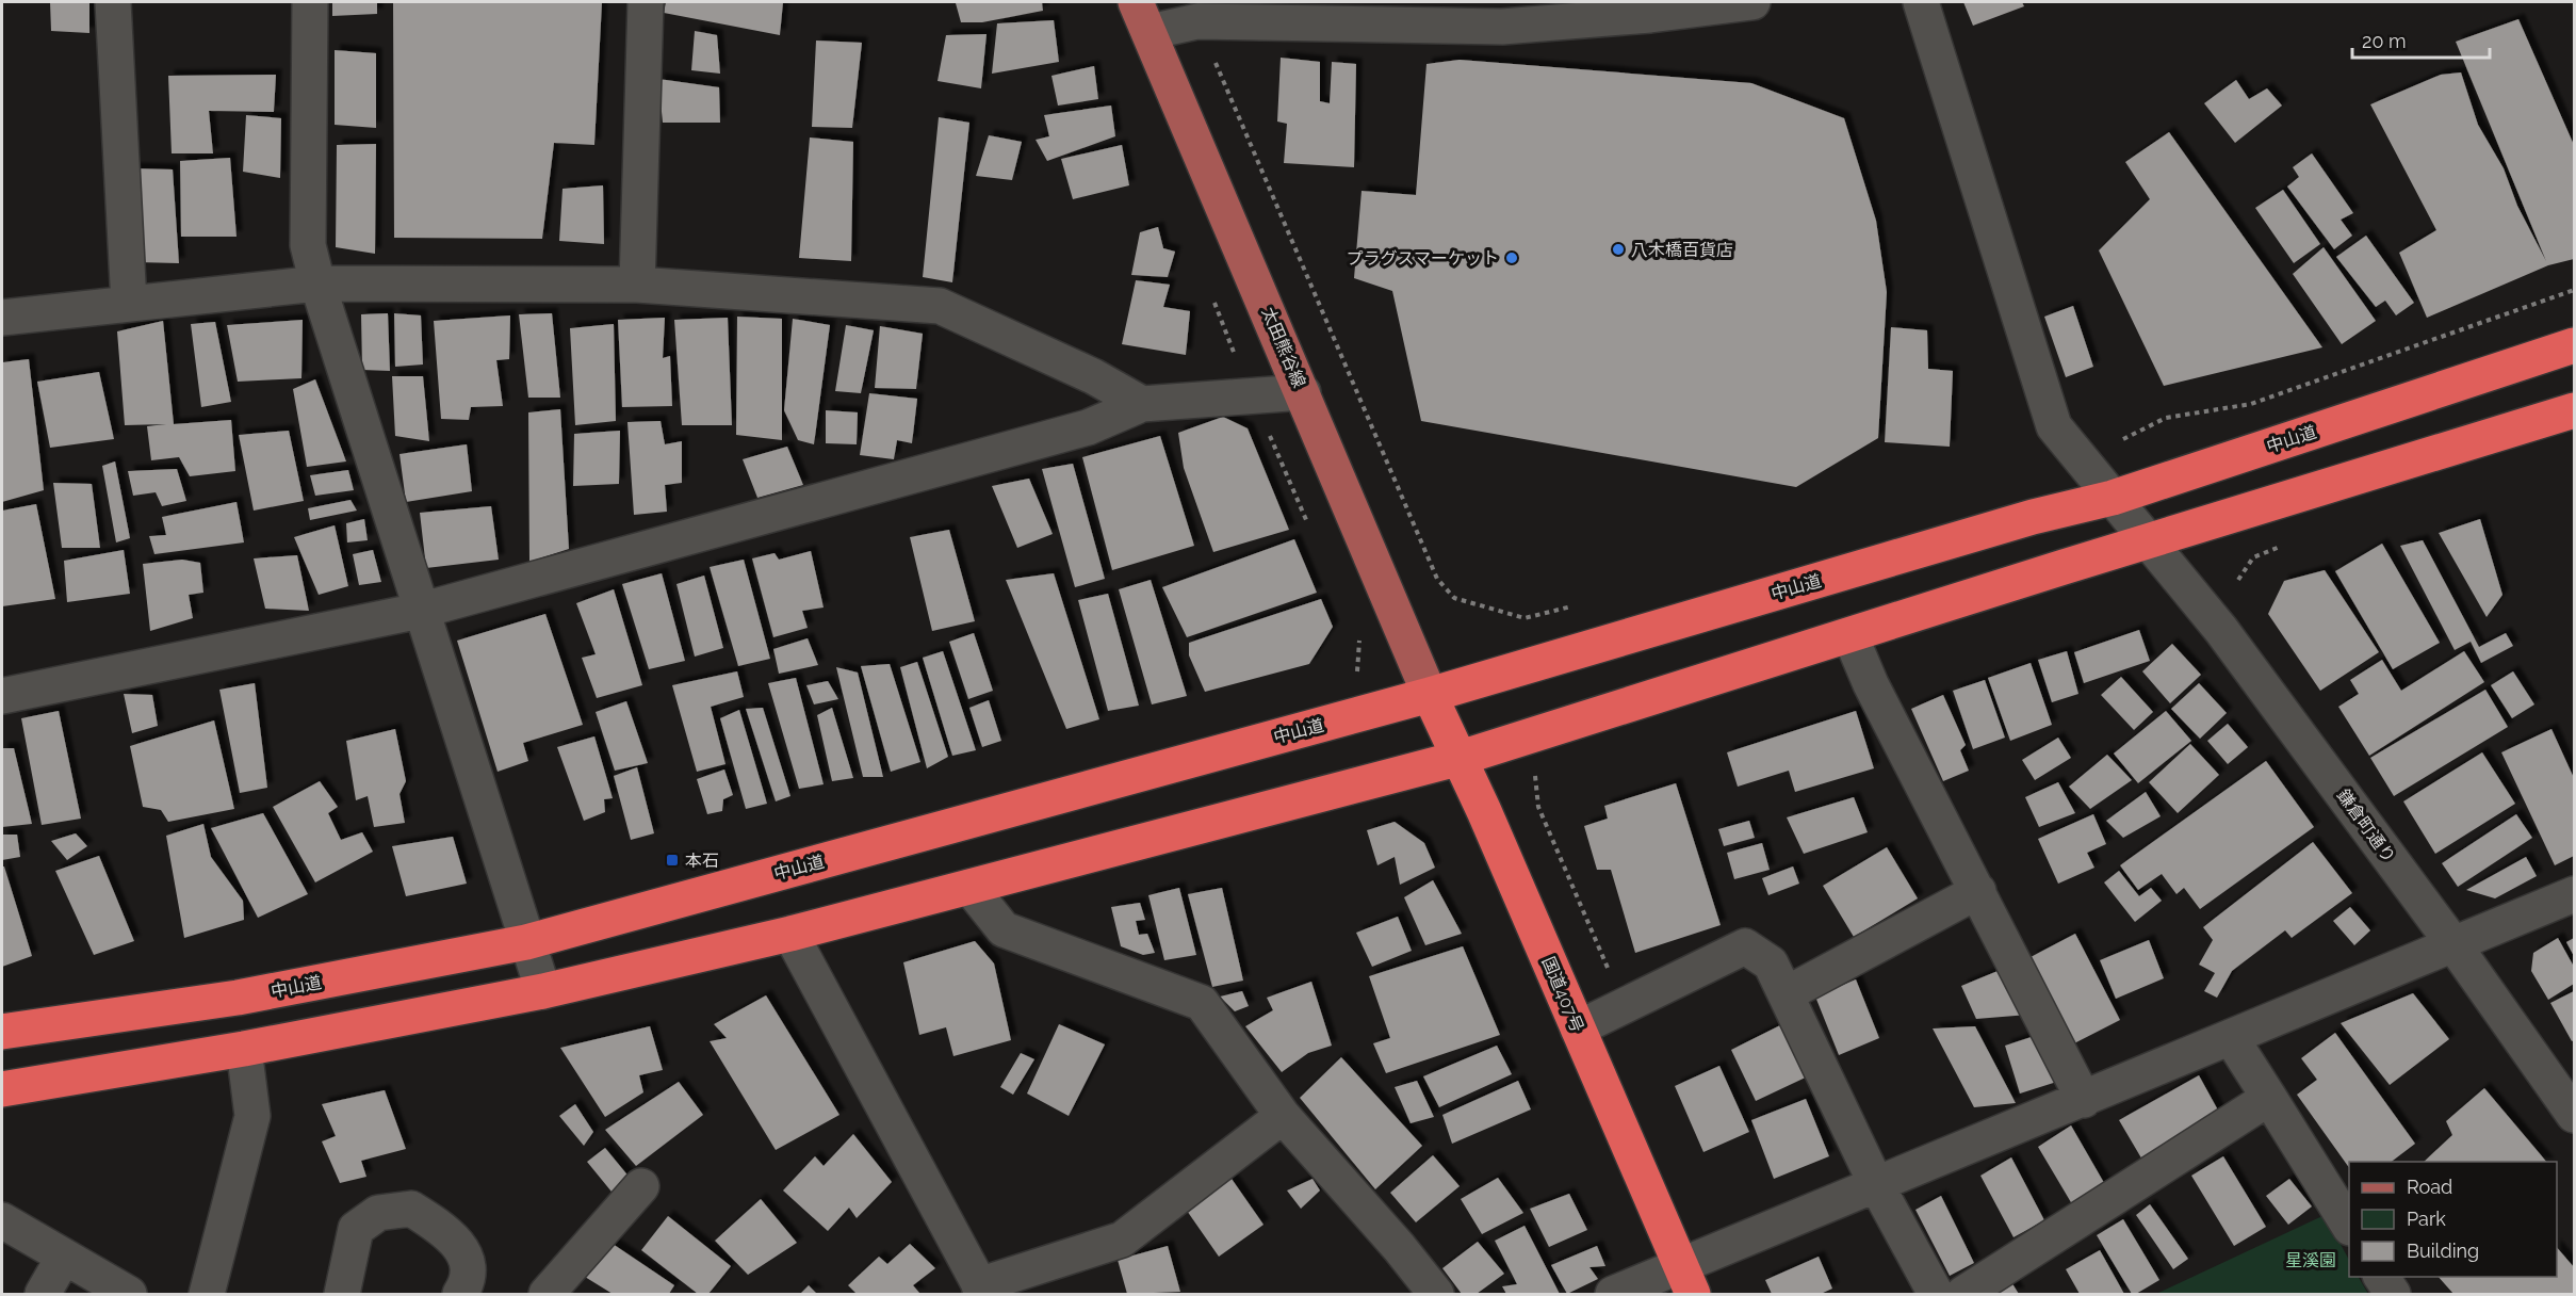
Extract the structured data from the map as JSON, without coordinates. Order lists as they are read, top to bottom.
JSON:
{
  "streets": {
    "highway": ["中山道", "国道407号"],
    "main road": ["太田熊谷線"],
    "street": ["鎌倉町通り"]
  },
  "crossings": [
    ["太田熊谷線", "中山道"],
    ["太田熊谷線", "国道407号"],
    ["中山道", "鎌倉町通り"],
    ["中山道", "国道407号"]
  ],
  "parks": ["星溪園"],
  "places": {
    "other": ["八木橋百貨店", "プラグスマーケット"],
    "transit": ["本石"]
  },
  "legend": ["Road", "Park", "Building"],
  "scale_bar": "20 m"
}
